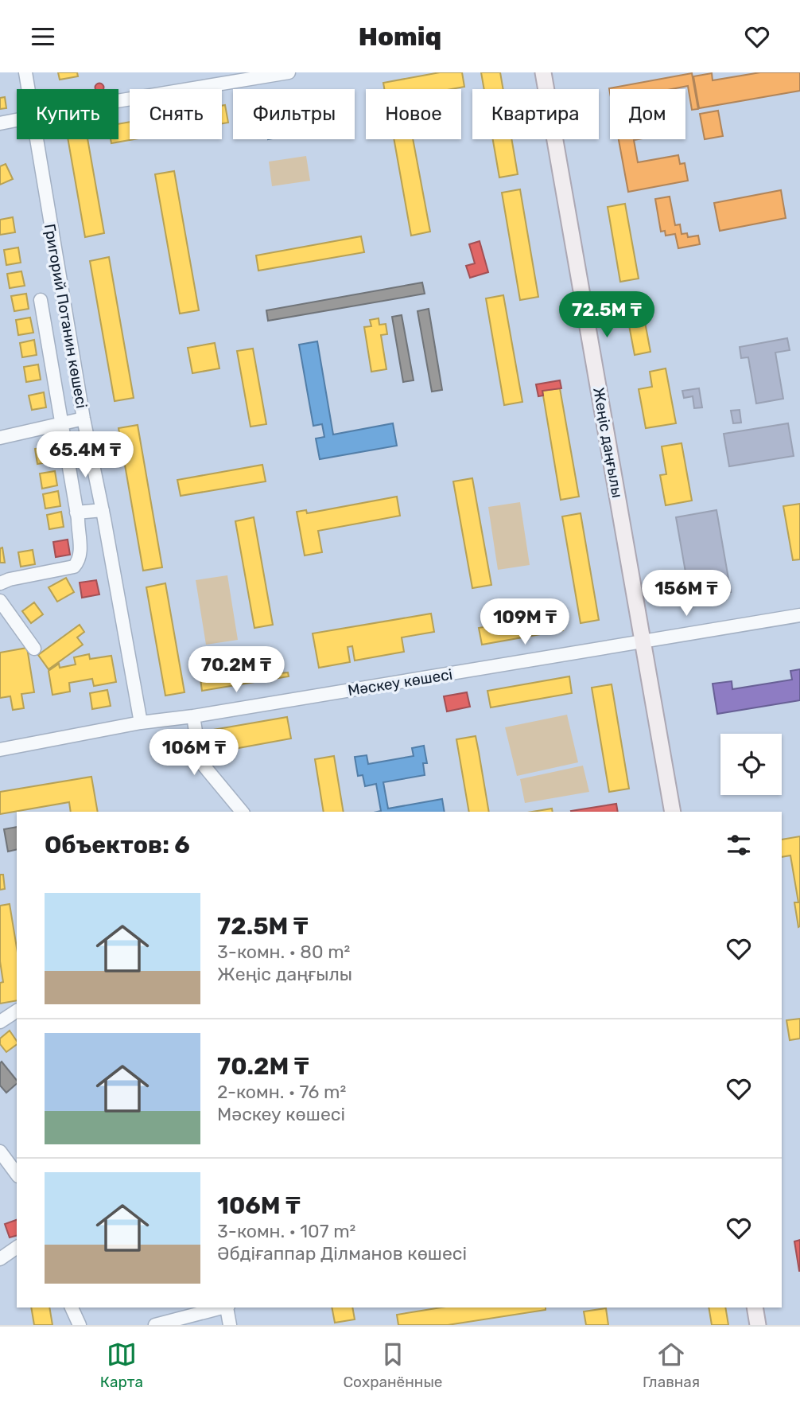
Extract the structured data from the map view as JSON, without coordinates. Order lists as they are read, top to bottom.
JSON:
{
  "streets": {
    "main road": ["Жеңіс даңғылы"],
    "street": ["Григорий Потанин көшесі", "Мәскеу көшесі"]
  },
  "crossings": [
    ["Григорий Потанин көшесі", "Мәскеу көшесі"],
    ["Жеңіс даңғылы", "Мәскеу көшесі"]
  ],
  "page": {
    "header": "Homiq",
    "chip": [
      "Купить",
      "Снять",
      "Фильтры",
      "Новое",
      "Квартира",
      "Дом"
    ],
    "price": [
      "72.5M ₸",
      "65.4M ₸",
      "156M ₸",
      "109M ₸",
      "70.2M ₸",
      "106M ₸"
    ],
    "heading": "Объектов: 6",
    "list": [
      {
        "name": "72.5M ₸",
        "note": "3-комн. · 80 m² · Жеңіс даңғылы"
      },
      {
        "name": "70.2M ₸",
        "note": "2-комн. · 76 m² · Мәскеу көшесі"
      },
      {
        "name": "106M ₸",
        "note": "3-комн. · 107 m² · Әбдіғаппар Ділманов көшесі"
      }
    ],
    "tabs": ["Карта", "Сохранённые", "Главная"]
  }
}
